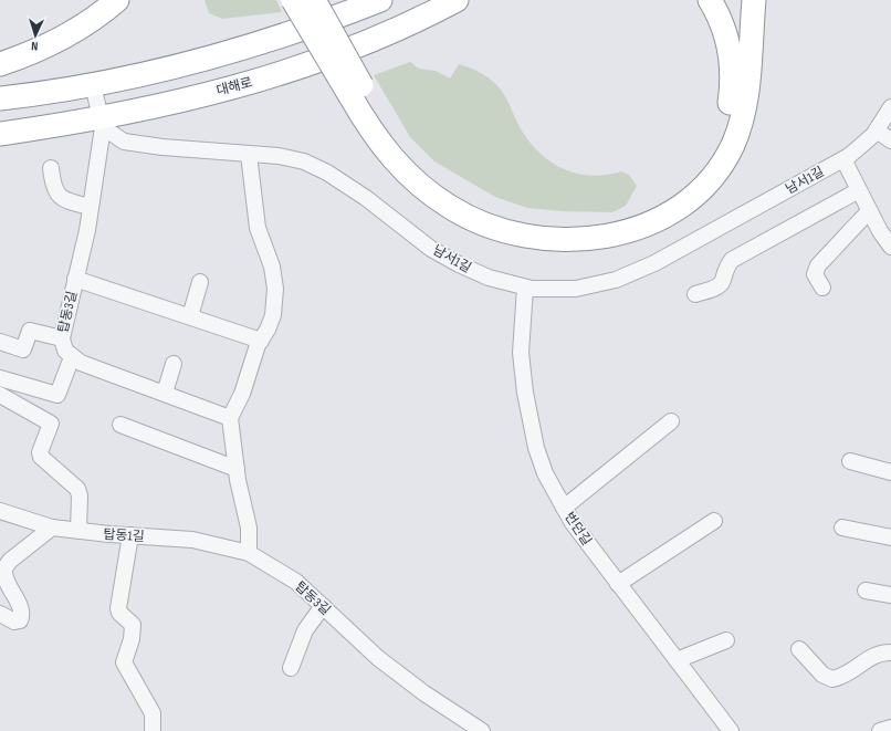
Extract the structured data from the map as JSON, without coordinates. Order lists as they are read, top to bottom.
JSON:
{
  "streets": {
    "highway": ["대해로"],
    "street": [
      "남서1길",
      "탑동3길",
      "번던길",
      "탑동1길"
    ]
  },
  "crossings": [
    ["대해로", "남서1길"],
    ["대해로", "탑동3길"],
    ["남서1길", "탑동3길"],
    ["남서1길", "번던길"],
    ["탑동3길", "탑동1길"]
  ],
  "north": "bottom"
}
